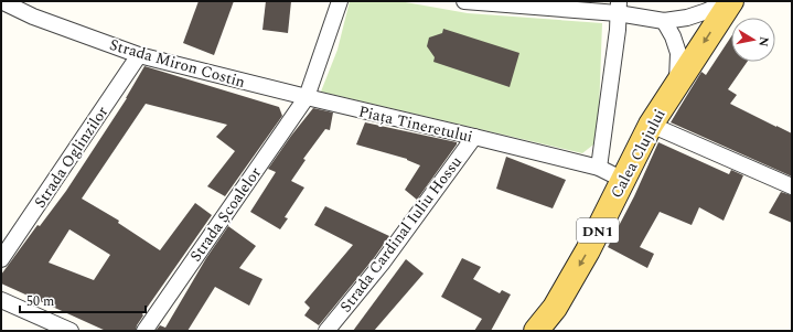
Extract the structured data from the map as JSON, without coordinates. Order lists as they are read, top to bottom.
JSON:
{
  "streets": {
    "main road": ["Calea Clujului", "DN1"],
    "street": [
      "Strada Miron Costin",
      "Piața Tineretului",
      "Strada Oglinzilor",
      "Strada Școalelor",
      "Strada Cardinal Iuliu Hossu"
    ]
  },
  "crossings": [
    ["Strada Miron Costin", "Piața Tineretului"],
    ["Strada Miron Costin", "Strada Oglinzilor"],
    ["Strada Miron Costin", "Strada Școalelor"],
    ["Piața Tineretului", "Calea Clujului"],
    ["Piața Tineretului", "Strada Școalelor"],
    ["Piața Tineretului", "Strada Cardinal Iuliu Hossu"]
  ],
  "one_way": ["Calea Clujului"],
  "scale_bar": "50 m",
  "north": "right"
}
